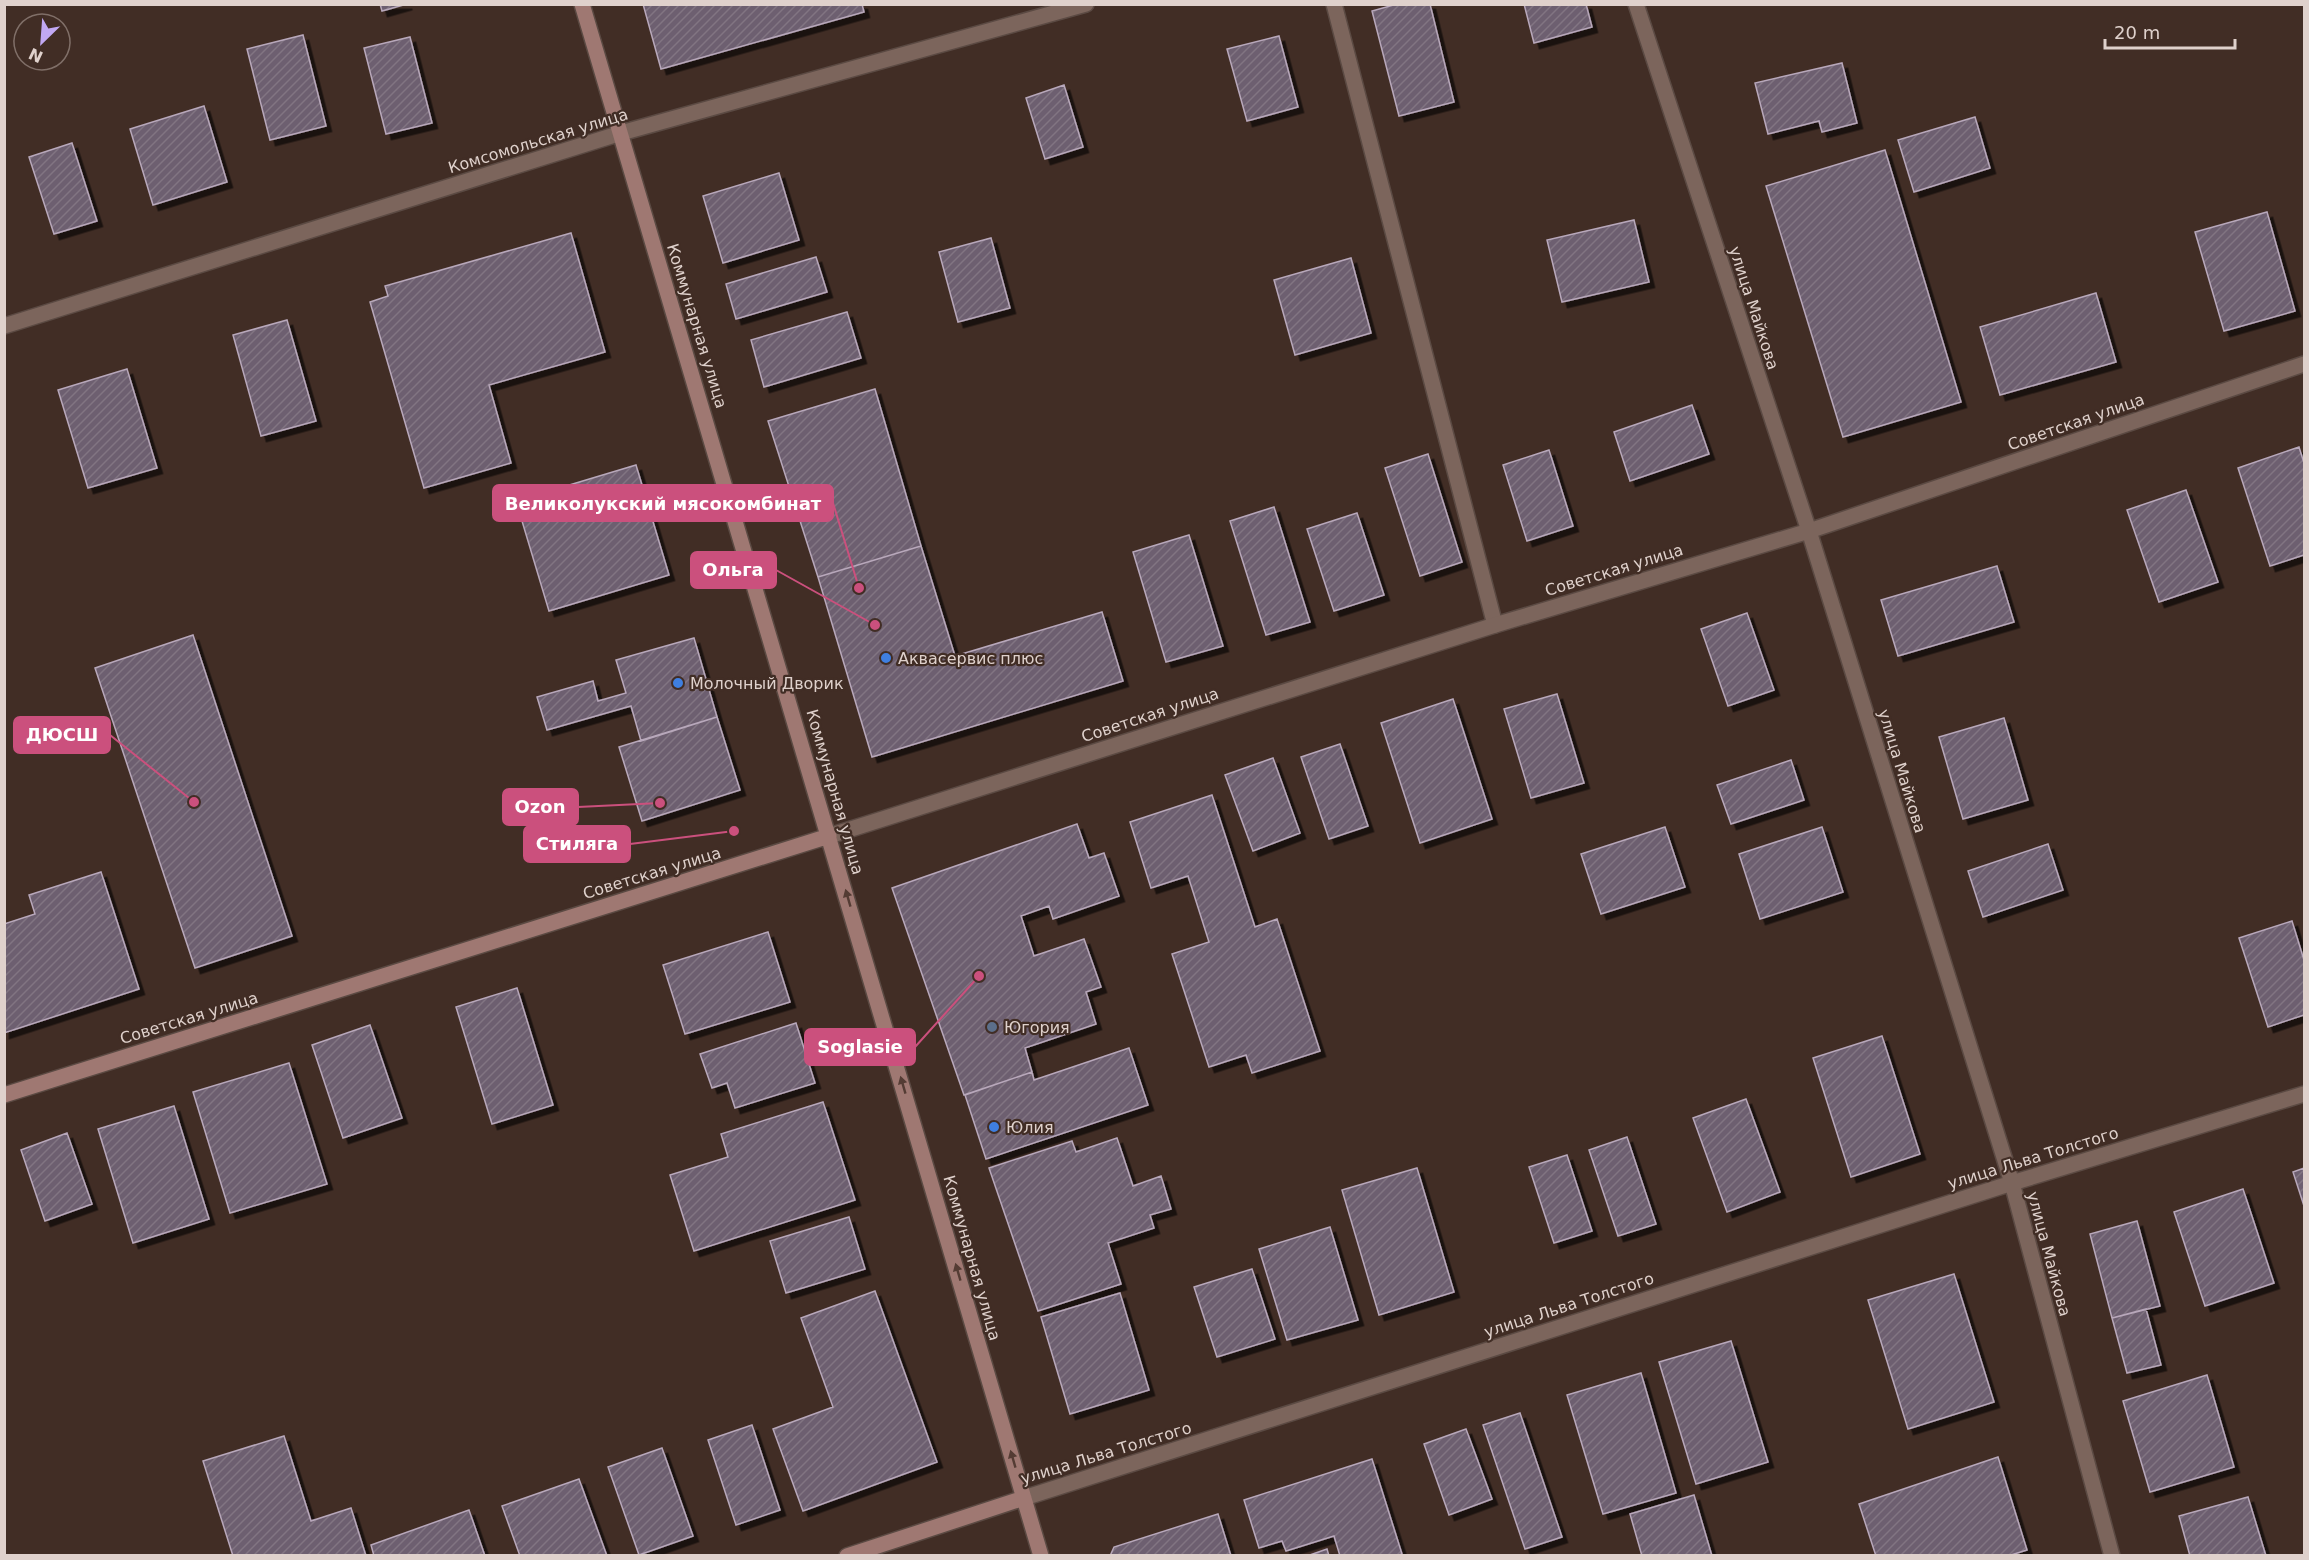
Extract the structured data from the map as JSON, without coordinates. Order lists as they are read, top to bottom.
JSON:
{
  "streets": {
    "main road": ["Коммунарная улица", "Советская улица", "улица Льва Толстого"],
    "street": ["Комсомольская улица", "улица Майкова"]
  },
  "crossings": [
    ["Комсомольская улица", "Коммунарная улица"],
    ["улица Майкова", "Советская улица"],
    ["улица Майкова", "улица Льва Толстого"],
    ["Коммунарная улица", "Советская улица"],
    ["Коммунарная улица", "улица Льва Толстого"]
  ],
  "one_way": ["Коммунарная улица"],
  "places": [
    "Великолукский мясокомбинат",
    "Ольга",
    "Аквасервис плюс",
    "Молочный Дворик",
    "ДЮСШ",
    "Ozon",
    "Стиляга",
    "Soglasie",
    "Югория",
    "Юлия"
  ],
  "scale_bar": "20 m",
  "north": "bottom left"
}
